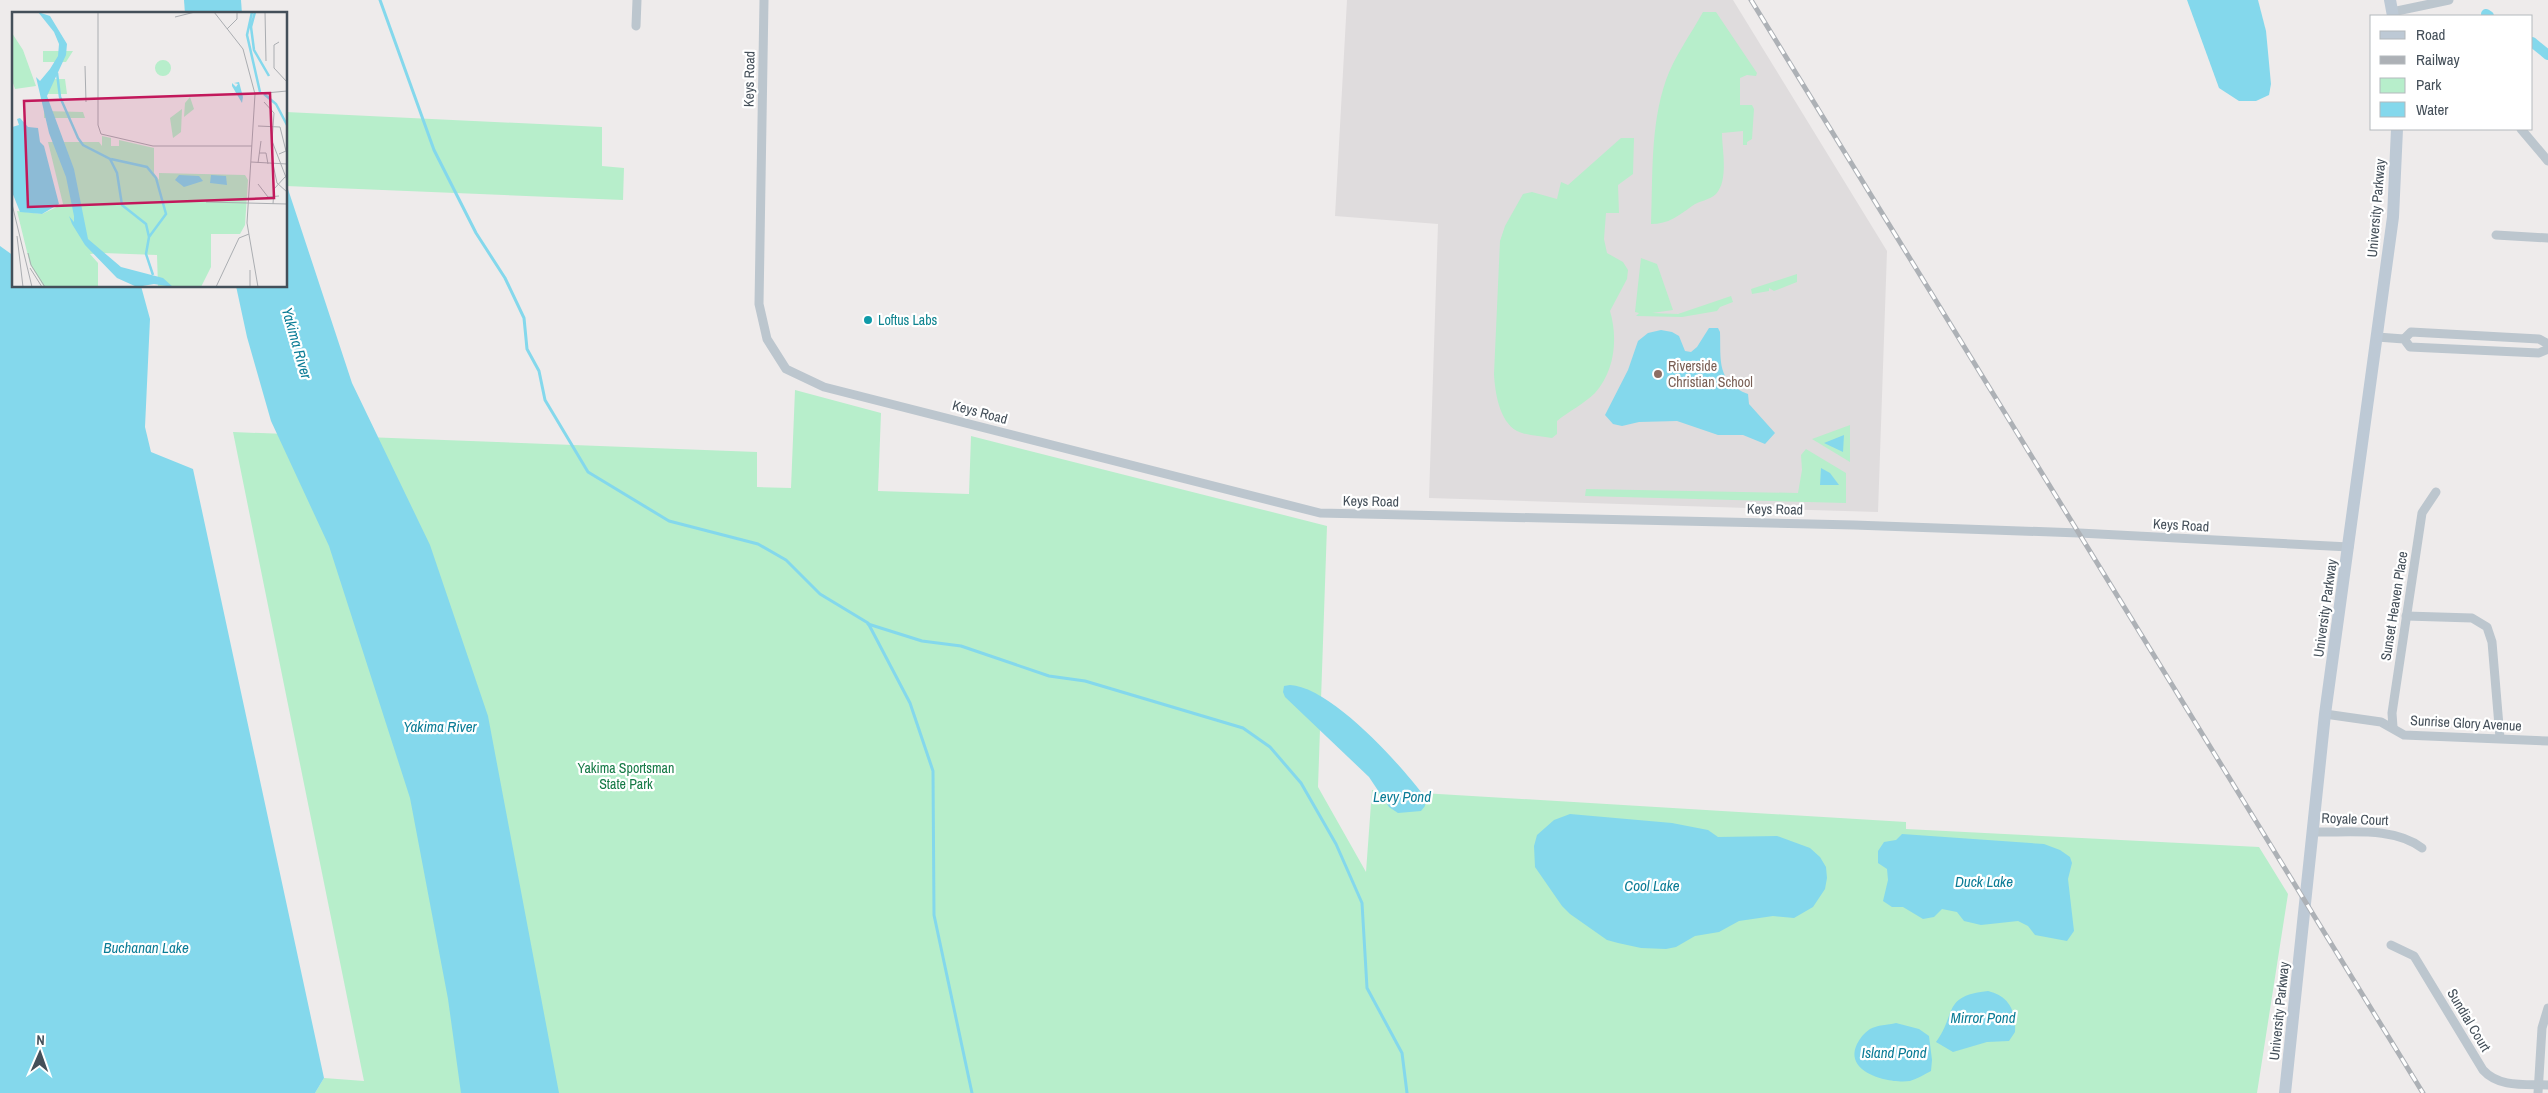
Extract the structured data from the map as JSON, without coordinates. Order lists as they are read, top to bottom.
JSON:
{
  "streets": {
    "main road": ["University Parkway"],
    "street": [
      "Keys Road",
      "Sunset Heaven Place",
      "Sunrise Glory Avenue",
      "Royale Court",
      "Sundial Court"
    ]
  },
  "crossings": [
    ["Keys Road", "University Parkway"],
    ["University Parkway", "Sunrise Glory Avenue"],
    ["University Parkway", "Royale Court"],
    ["Sunset Heaven Place", "Sunrise Glory Avenue"]
  ],
  "water": [
    "Yakima River",
    "Levy Pond",
    "Duck Lake",
    "Cool Lake",
    "Buchanan Lake",
    "Mirror Pond",
    "Island Pond"
  ],
  "parks": ["Yakima Sportsman State Park"],
  "places": ["Loftus Labs", "Riverside Christian School"],
  "legend": [
    "Road",
    "Railway",
    "Park",
    "Water"
  ],
  "north": "top"
}
